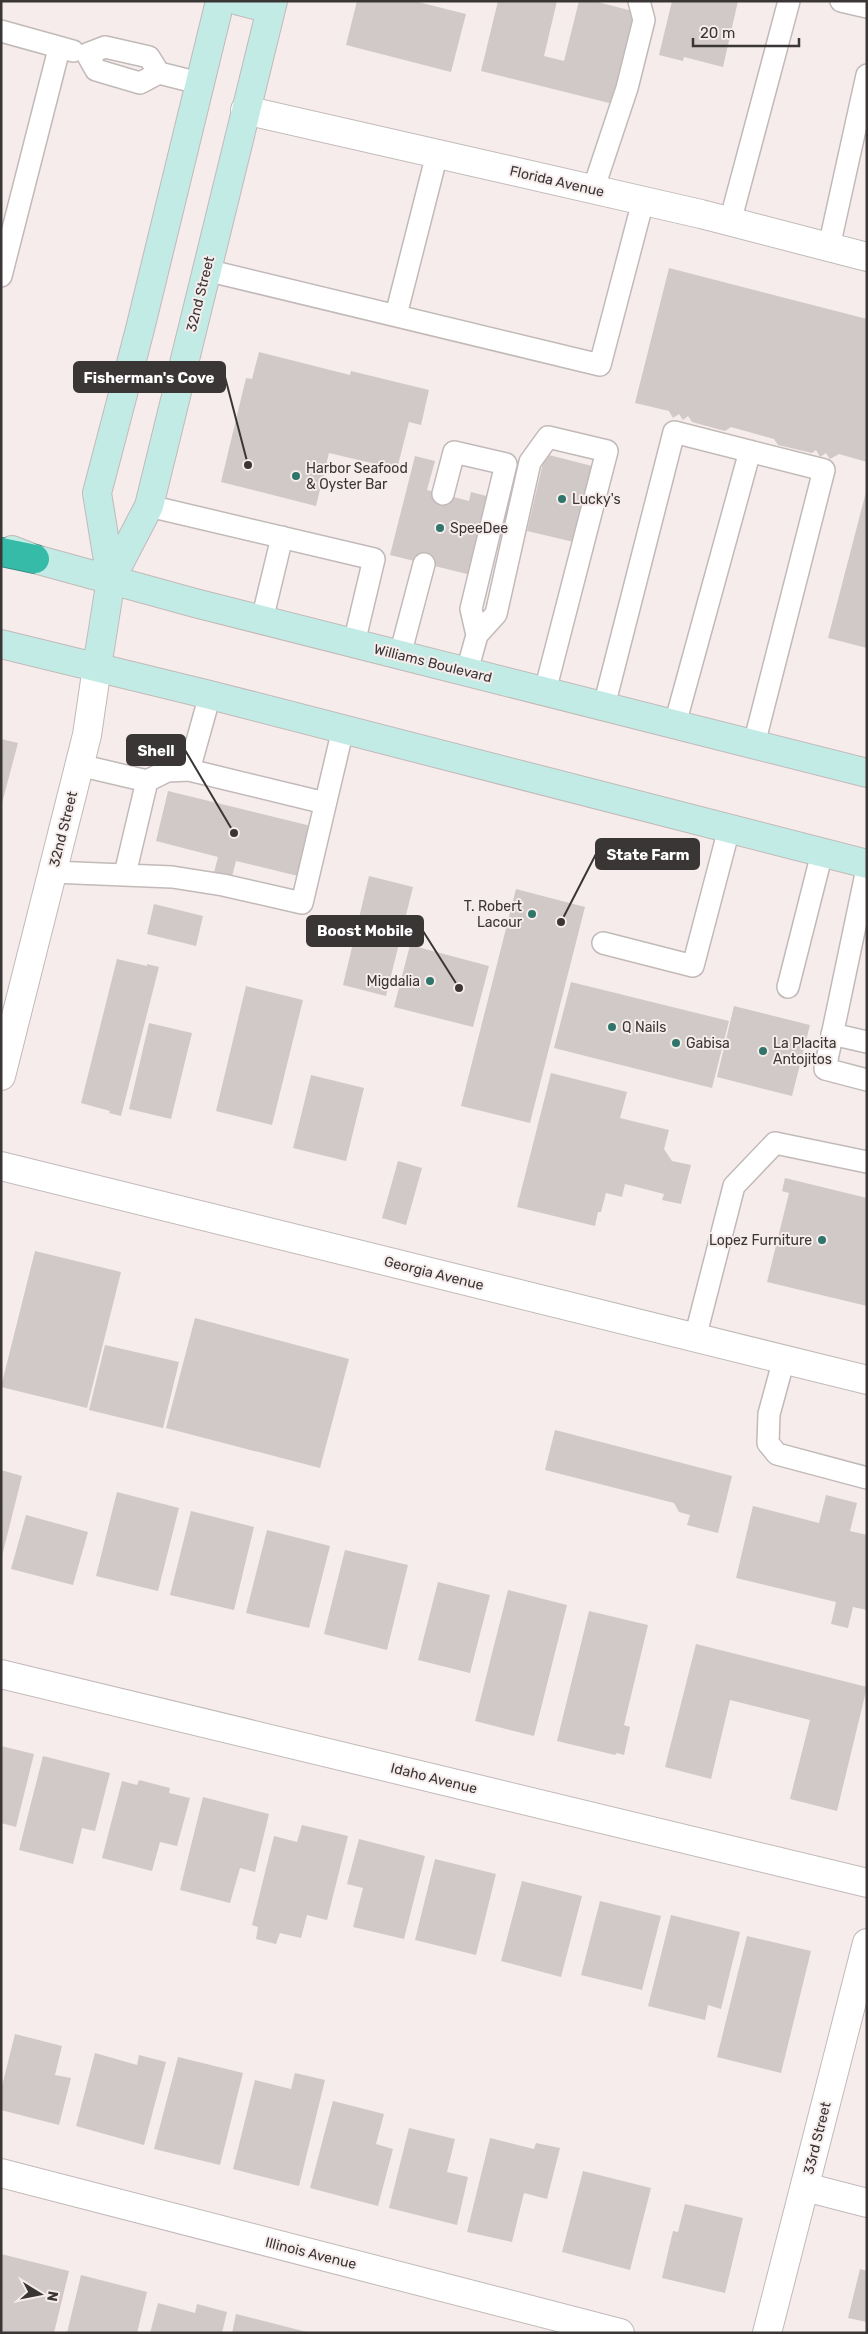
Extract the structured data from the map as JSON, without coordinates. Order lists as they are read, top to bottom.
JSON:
{
  "streets": {
    "main road": ["32nd Street", "Williams Boulevard"],
    "street": [
      "Florida Avenue",
      "Georgia Avenue",
      "Idaho Avenue",
      "33rd Street",
      "Illinois Avenue"
    ]
  },
  "crossings": [
    ["Florida Avenue", "32nd Street"],
    ["32nd Street", "Williams Boulevard"]
  ],
  "places": [
    "Fisherman's Cove",
    "Harbor Seafood & Oyster Bar",
    "Lucky's",
    "SpeeDee",
    "Shell",
    "T. Robert Lacour",
    "State Farm",
    "Migdalia",
    "Boost Mobile",
    "Q Nails",
    "Gabisa",
    "La Placita Antojitos",
    "Lopez Furniture"
  ],
  "scale_bar": "20 m",
  "north": "right"
}
